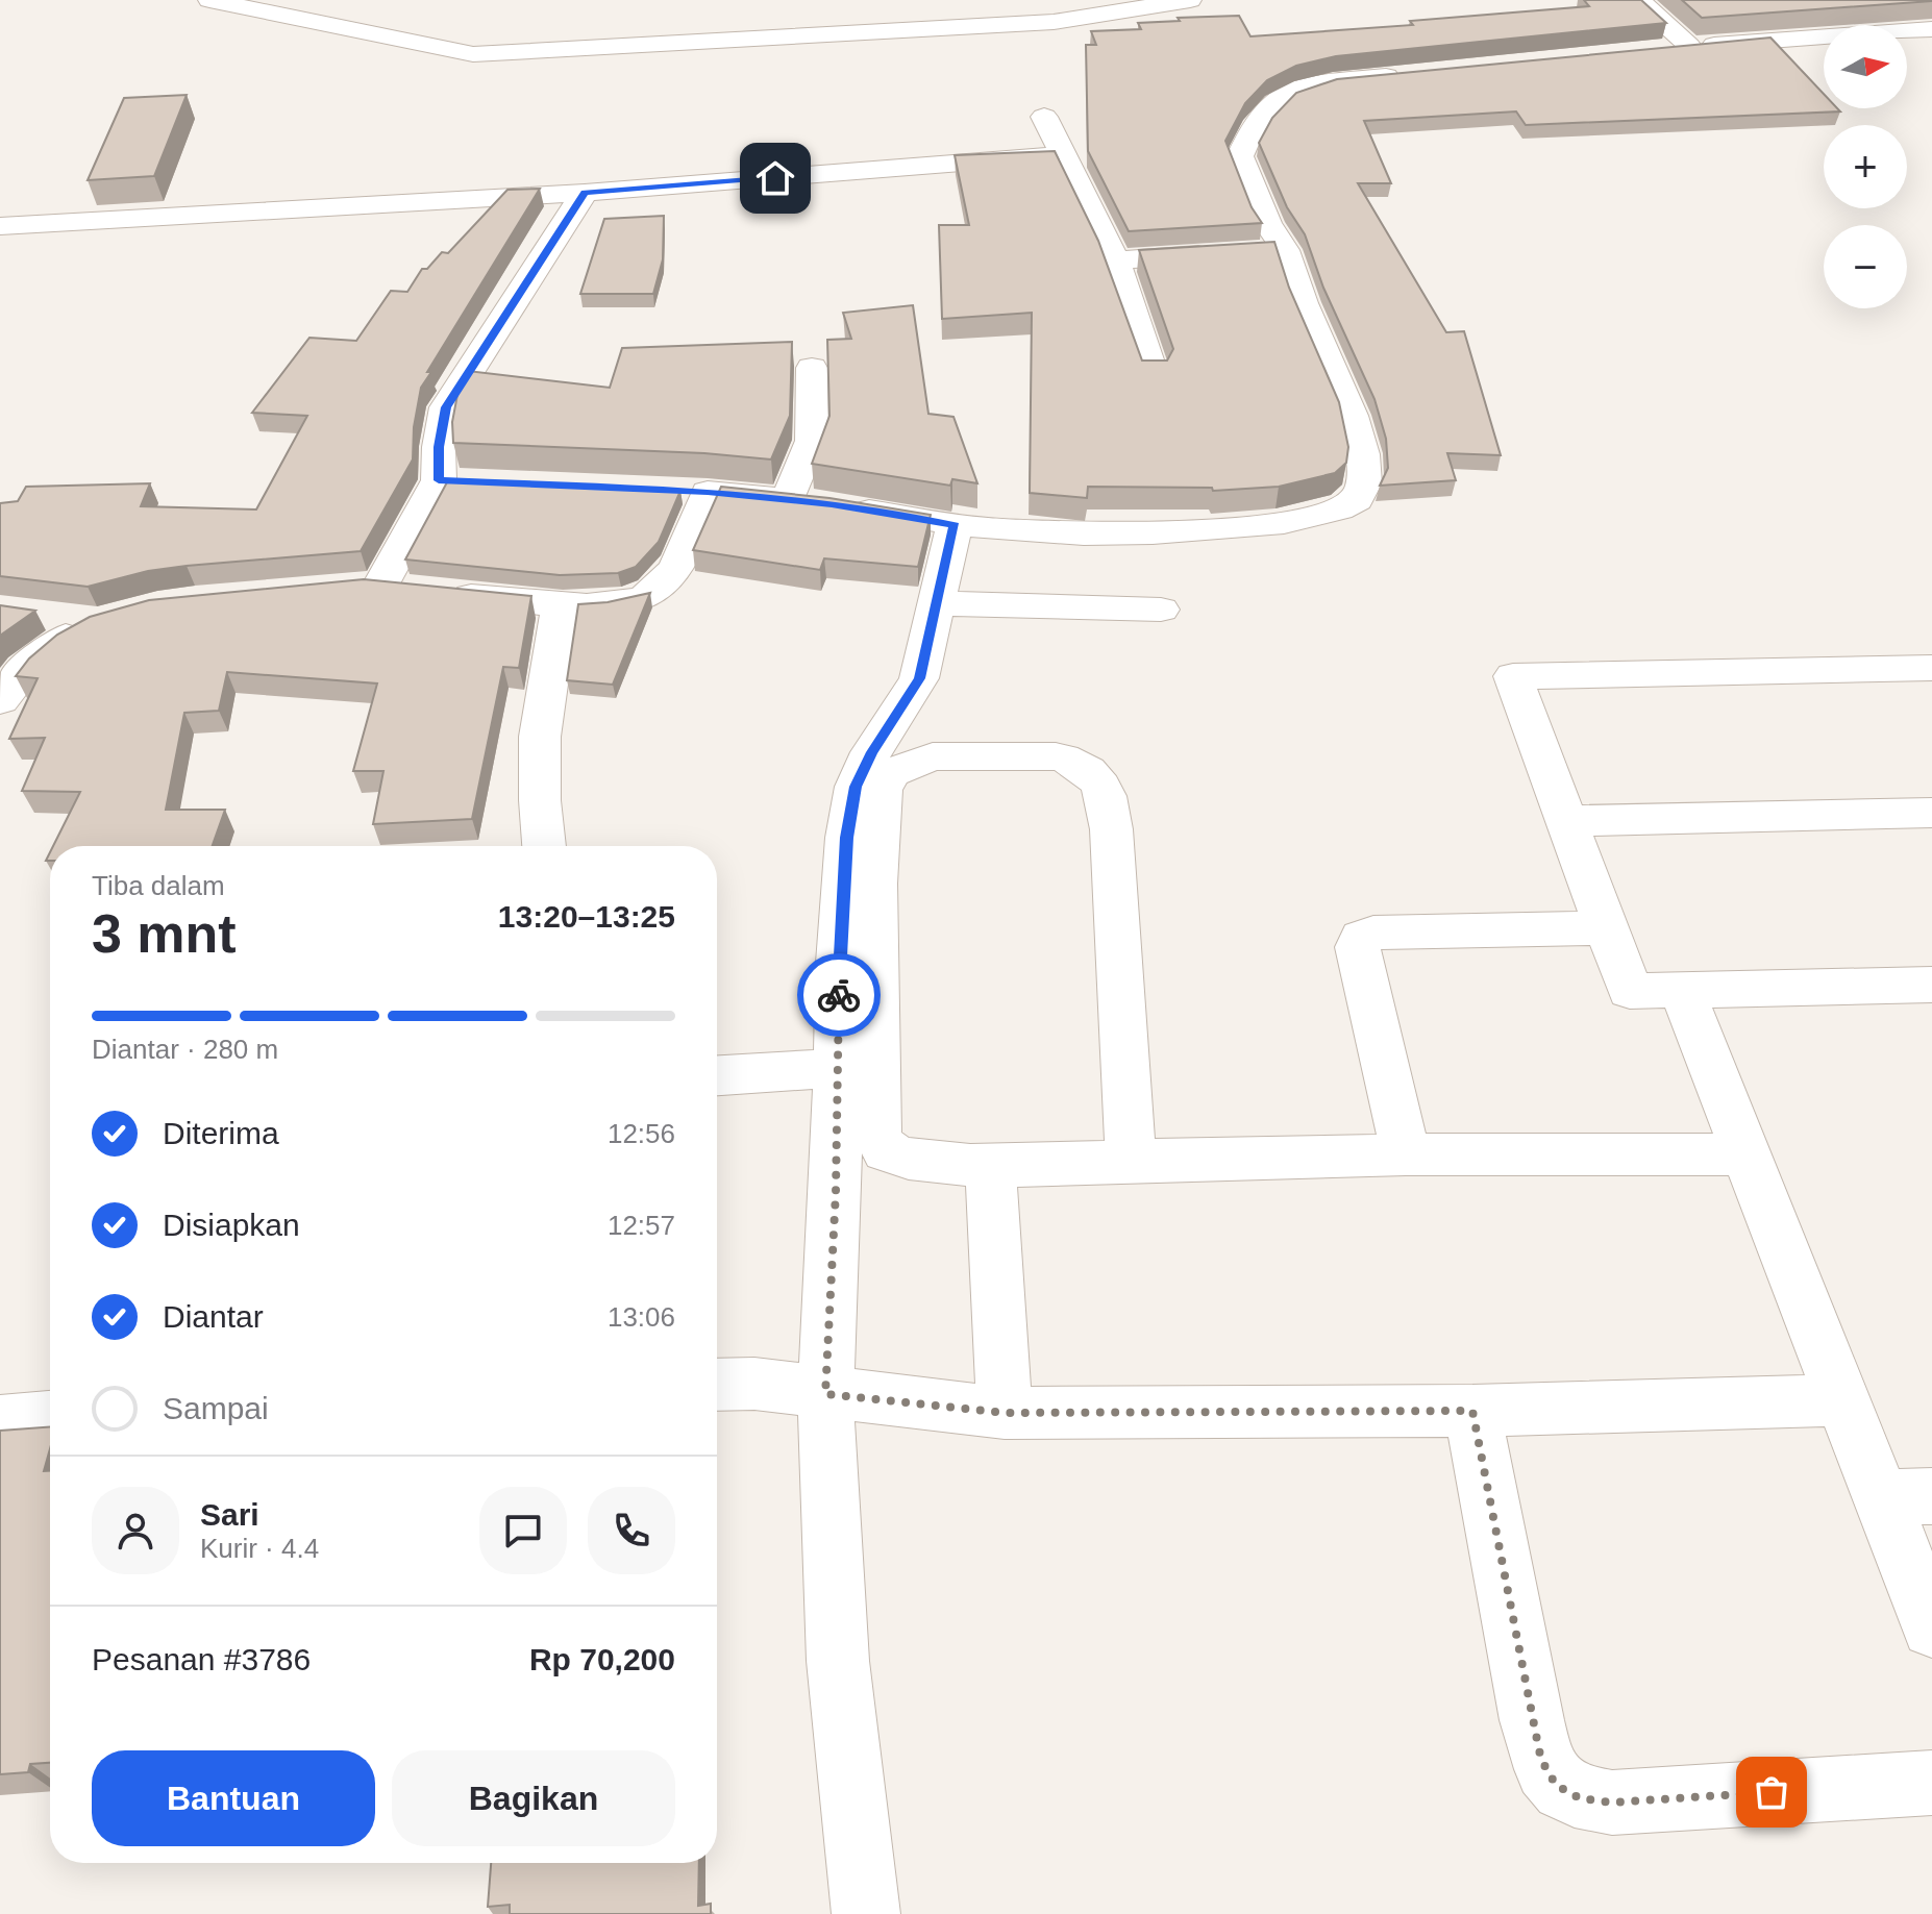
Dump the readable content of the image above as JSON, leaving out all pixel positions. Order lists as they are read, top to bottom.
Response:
{
  "north": "right",
  "page": {
    "map_buttons": ["+", "−"],
    "heading": ["3 mnt", "Tiba dalam", "13:20–13:25"],
    "panel": [
      "Sari",
      "Kurir · 4.4",
      "Pesanan #3786",
      "Rp 70,200"
    ],
    "bar": "Diantar · 280 m",
    "list": [
      ["Diterima", "12:56"],
      ["Disiapkan", "12:57"],
      ["Diantar", "13:06"],
      "Sampai"
    ],
    "buttons": ["Bantuan", "Bagikan"]
  }
}
